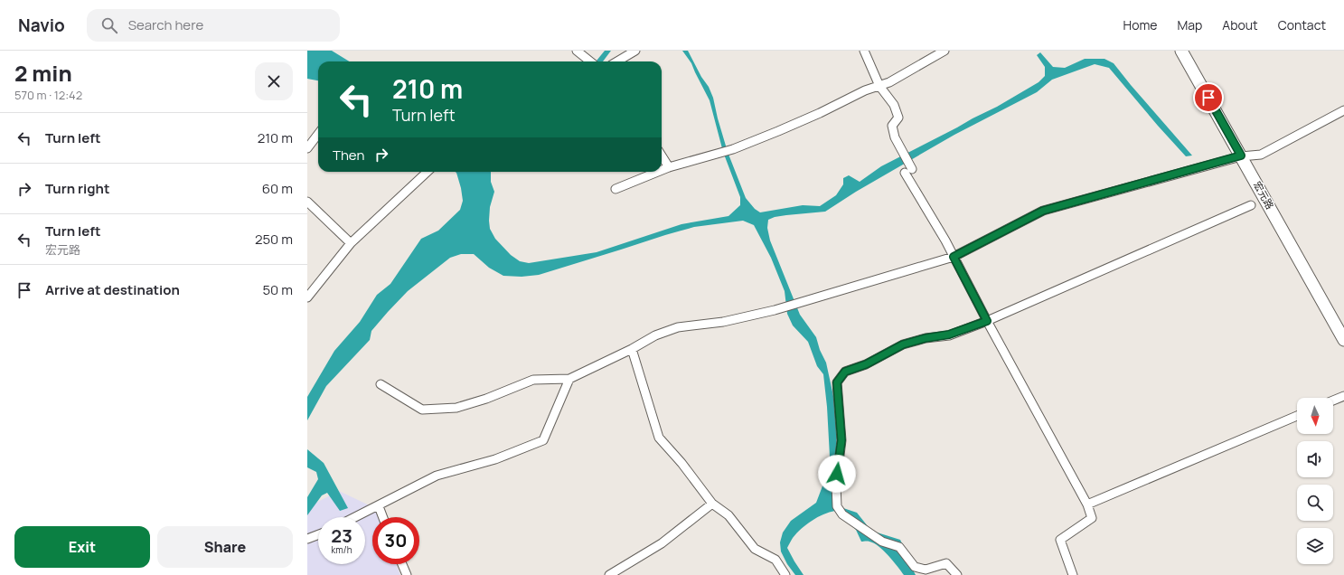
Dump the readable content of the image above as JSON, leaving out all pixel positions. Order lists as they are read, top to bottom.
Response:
{
  "streets": {
    "street": ["宏元路"]
  },
  "north": "bottom",
  "page": {
    "header": "Navio",
    "search": "Search here",
    "nav": [
      "Home",
      "Map",
      "About",
      "Contact"
    ],
    "heading": ["2 min", "570 m · 12:42"],
    "turn": ["210 m", "Turn left"],
    "list": [
      {
        "name": "Turn left",
        "value": "210 m"
      },
      {
        "name": "Turn right",
        "value": "60 m"
      },
      {
        "name": "Turn left",
        "note": "宏元路",
        "value": "250 m"
      },
      {
        "name": "Arrive at destination",
        "value": "50 m"
      }
    ],
    "then": "Then",
    "speed": "23 km/h",
    "limit": "30",
    "buttons": ["Exit", "Share"]
  }
}
